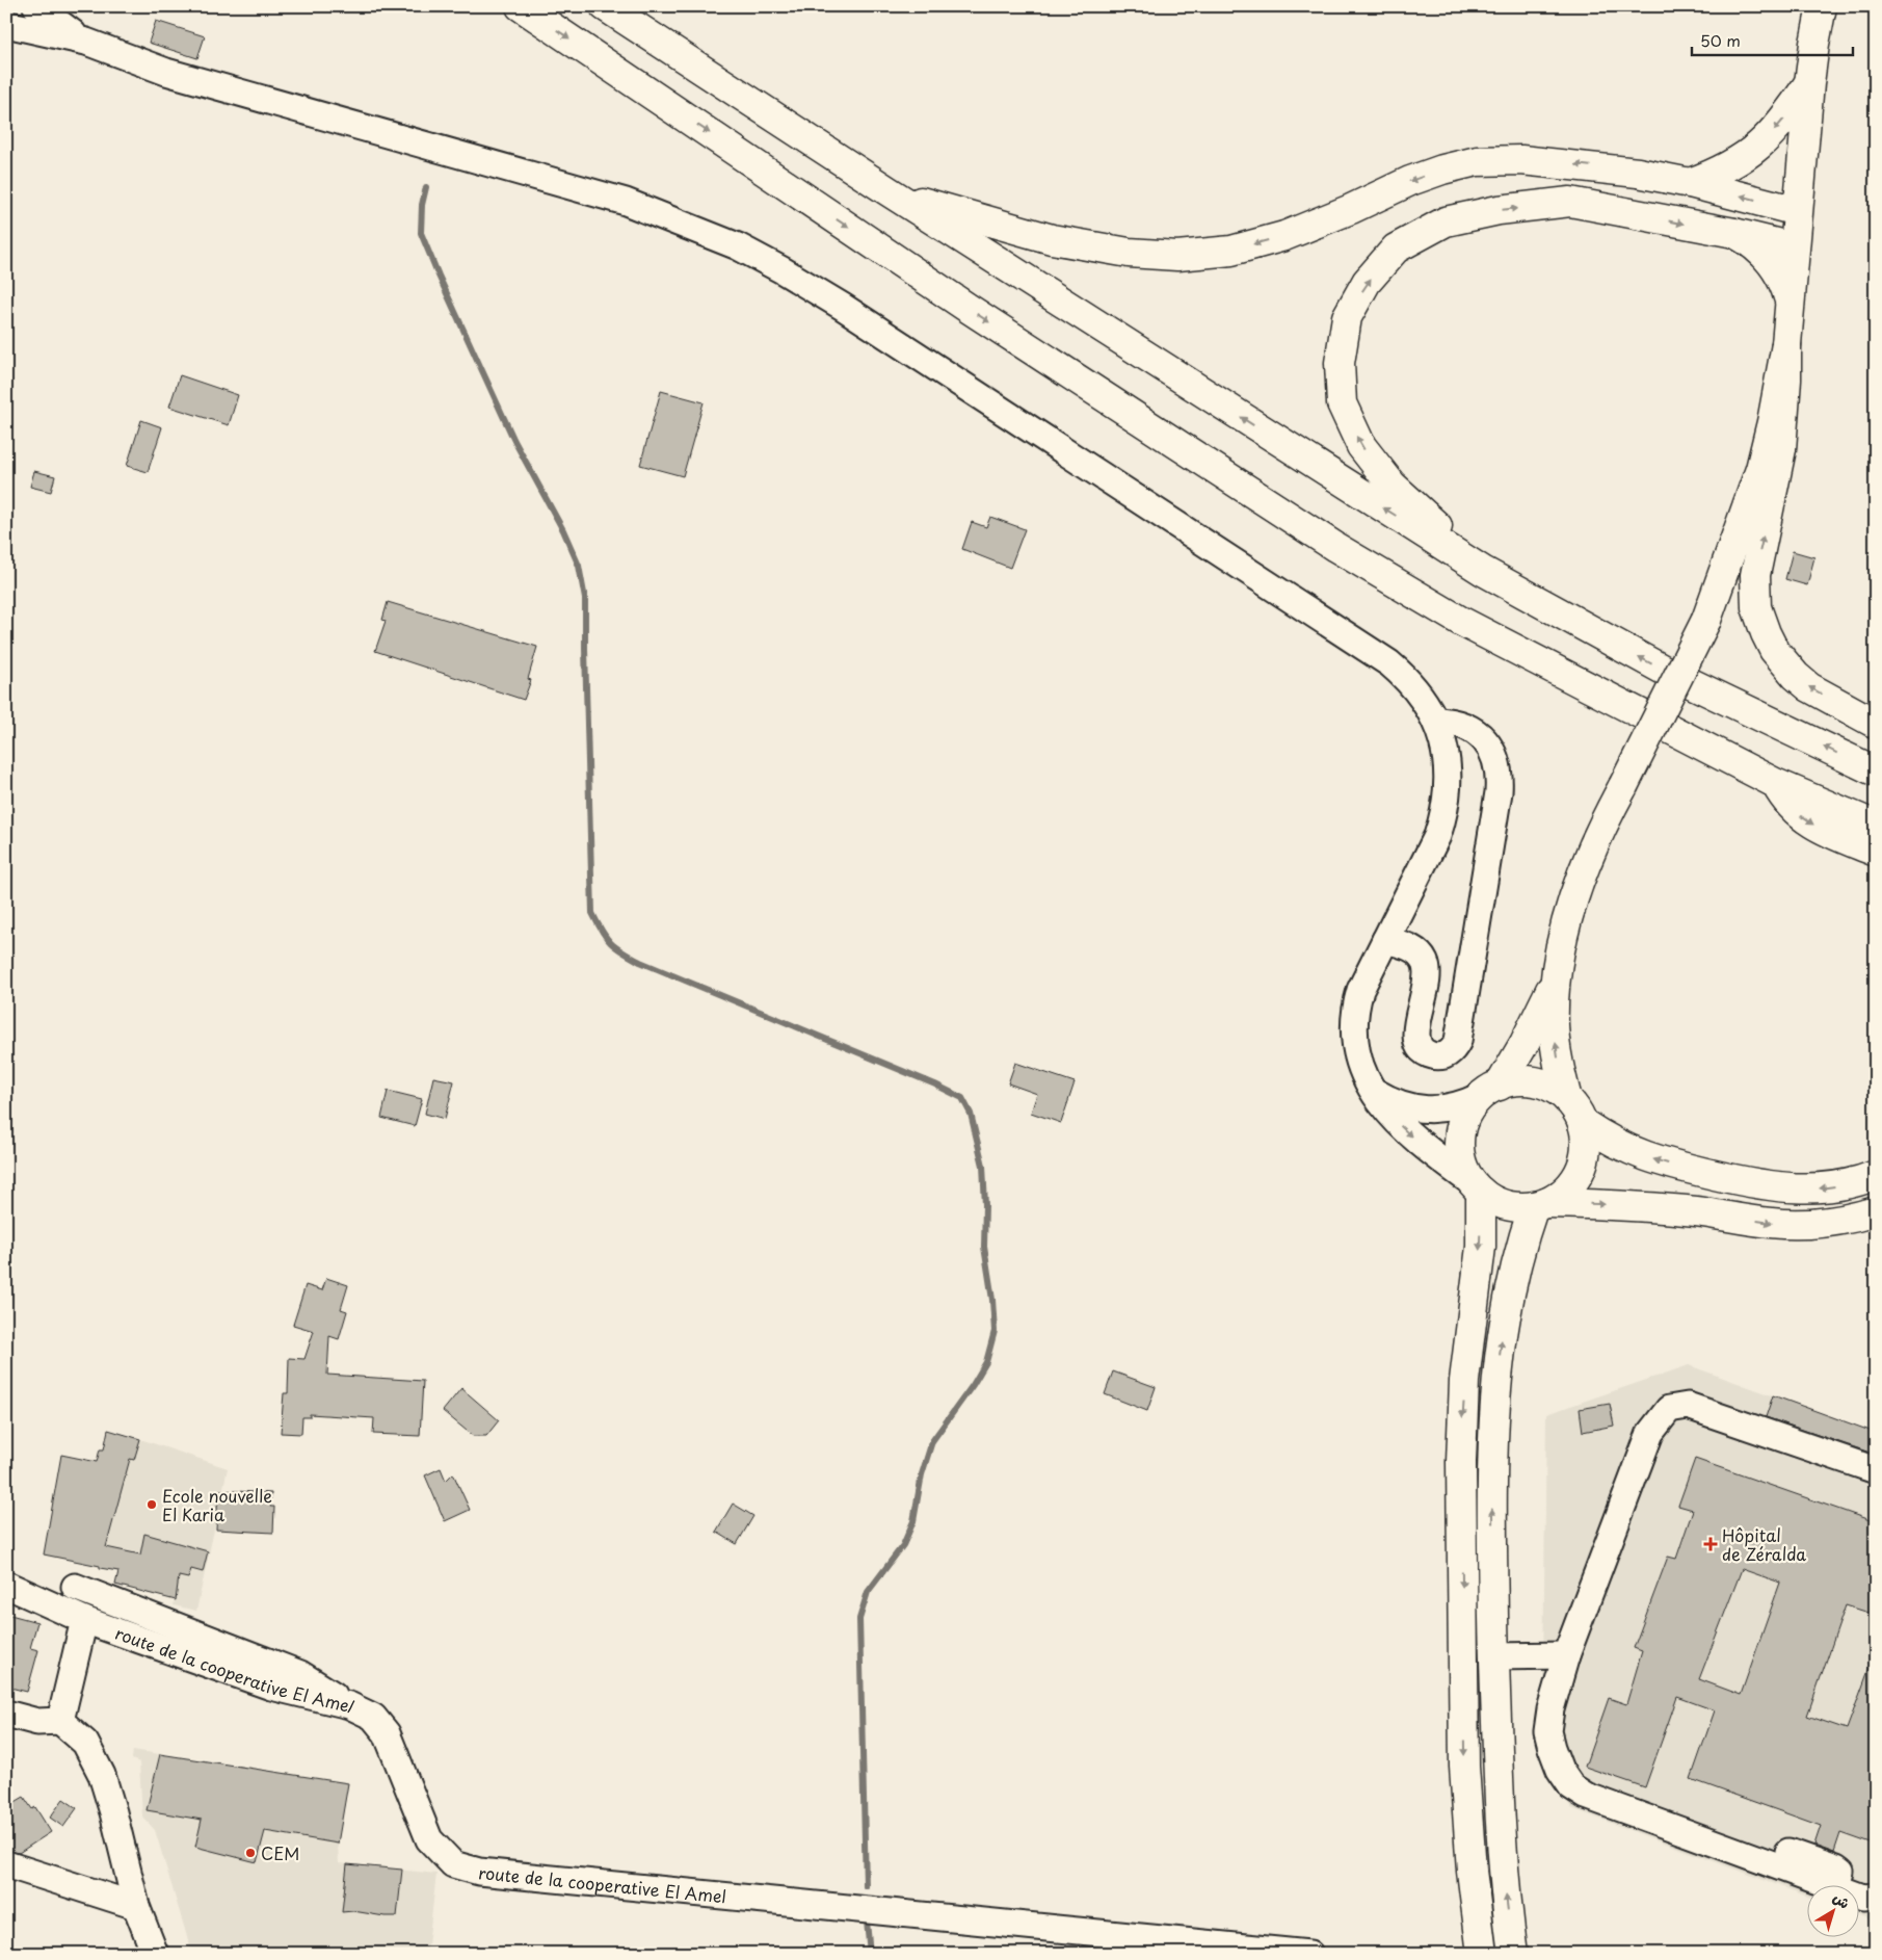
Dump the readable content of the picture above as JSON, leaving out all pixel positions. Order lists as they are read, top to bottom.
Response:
{
  "streets": {
    "street": ["route de la cooperative El Amel"]
  },
  "places": {
    "other": ["Ecole nouvelle El Karia", "CEM"],
    "health": ["Hôpital de Zéralda"]
  },
  "scale_bar": "50 m",
  "north": "top right"
}
